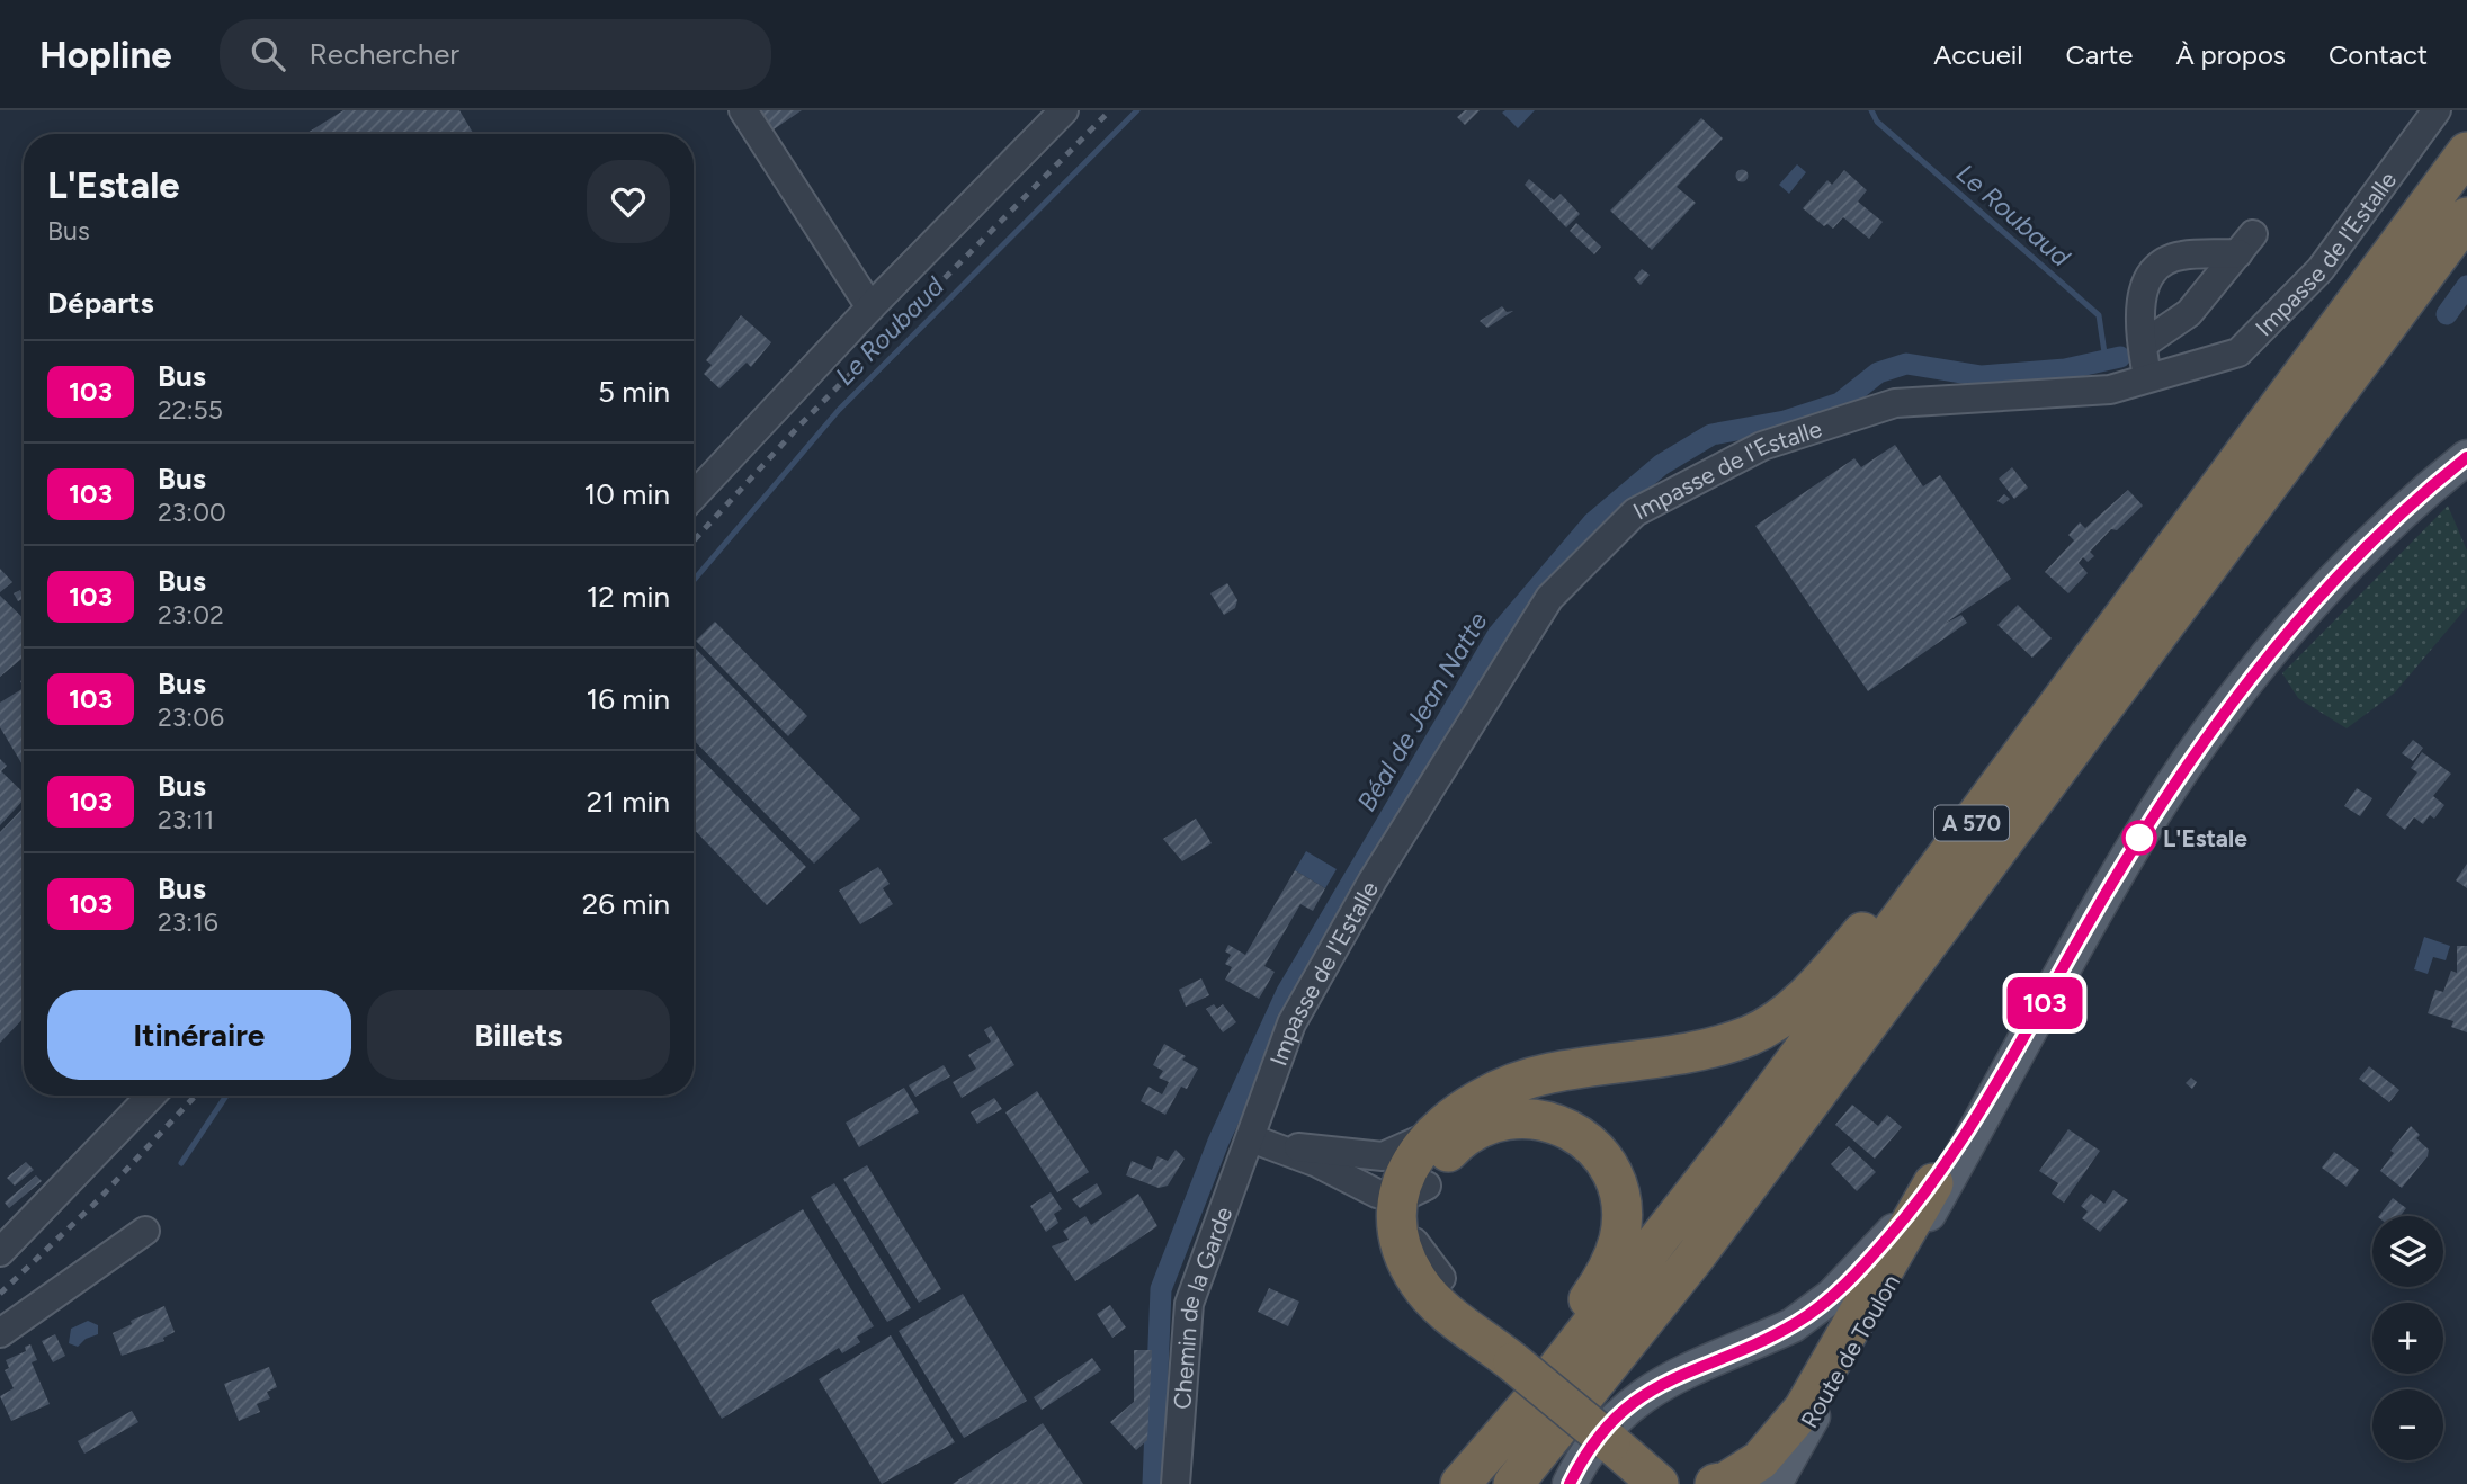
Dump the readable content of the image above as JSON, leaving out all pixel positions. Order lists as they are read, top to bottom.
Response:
{
  "streets": {
    "highway": ["A 570"],
    "main road": ["Route de Toulon"],
    "street": ["Impasse de l'Estalle", "Chemin de la Garde"]
  },
  "crossings": [
    ["Impasse de l'Estalle", "Chemin de la Garde"]
  ],
  "water": ["Le Roubaud", "Béal de Jean Natte"],
  "places": ["L'Estale"],
  "lines": ["bus line 103"],
  "page": {
    "header": "Hopline",
    "search": "Rechercher",
    "nav": [
      "Accueil",
      "Carte",
      "À propos",
      "Contact"
    ],
    "on_map": "103",
    "heading": [
      ["L'Estale", "Bus"],
      "Départs"
    ],
    "list": [
      {
        "mark": "103",
        "name": "Bus",
        "note": "22:55",
        "value": "5 min"
      },
      {
        "mark": "103",
        "name": "Bus",
        "note": "23:00",
        "value": "10 min"
      },
      {
        "mark": "103",
        "name": "Bus",
        "note": "23:02",
        "value": "12 min"
      },
      {
        "mark": "103",
        "name": "Bus",
        "note": "23:06",
        "value": "16 min"
      },
      {
        "mark": "103",
        "name": "Bus",
        "note": "23:11",
        "value": "21 min"
      },
      {
        "mark": "103",
        "name": "Bus",
        "note": "23:16",
        "value": "26 min"
      }
    ],
    "buttons": ["Itinéraire", "Billets"],
    "map_buttons": ["+", "−"]
  }
}
